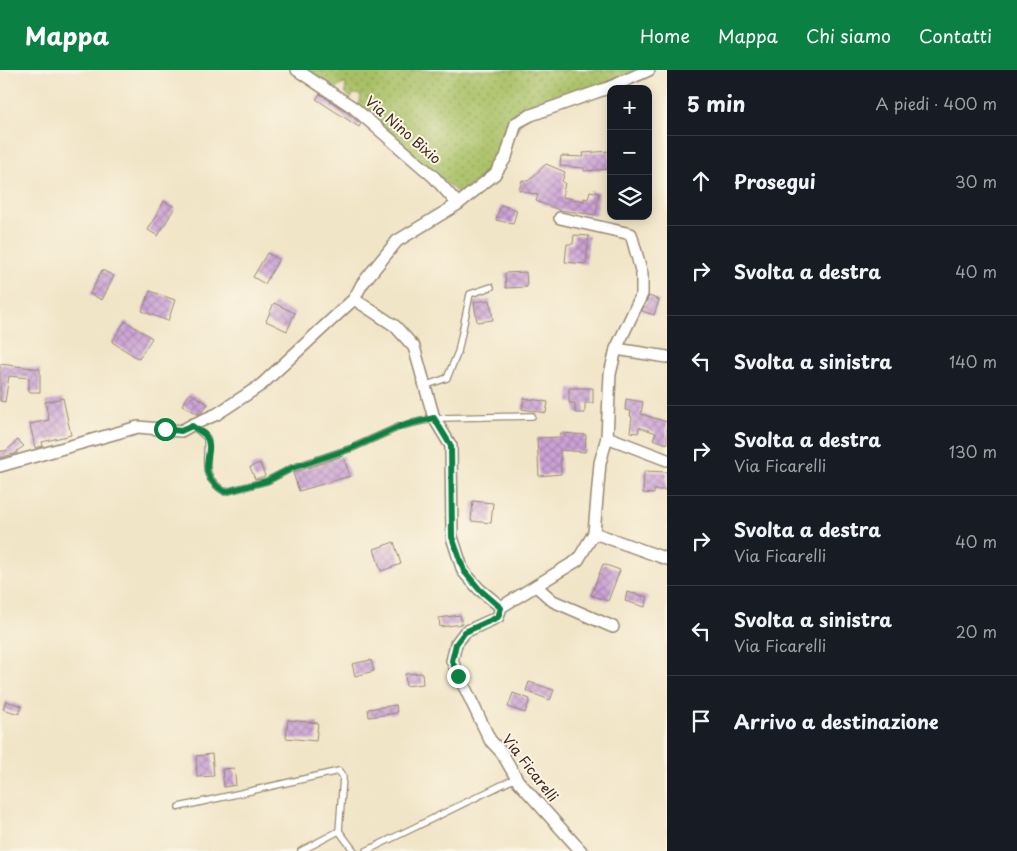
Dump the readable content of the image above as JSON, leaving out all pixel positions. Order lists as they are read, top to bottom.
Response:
{
  "streets": {
    "street": ["Via Nino Bixio", "Via Ficarelli"]
  },
  "page": {
    "header": "Mappa",
    "nav": [
      "Home",
      "Mappa",
      "Chi siamo",
      "Contatti"
    ],
    "heading": ["5 min", "A piedi · 400 m"],
    "map_buttons": ["+", "−"],
    "list": [
      ["Prosegui", "30 m"],
      ["Svolta a destra", "40 m"],
      ["Svolta a sinistra", "140 m"],
      ["Svolta a destra", "Via Ficarelli", "130 m"],
      ["Svolta a destra", "Via Ficarelli", "40 m"],
      ["Svolta a sinistra", "Via Ficarelli", "20 m"],
      "Arrivo a destinazione"
    ]
  }
}
